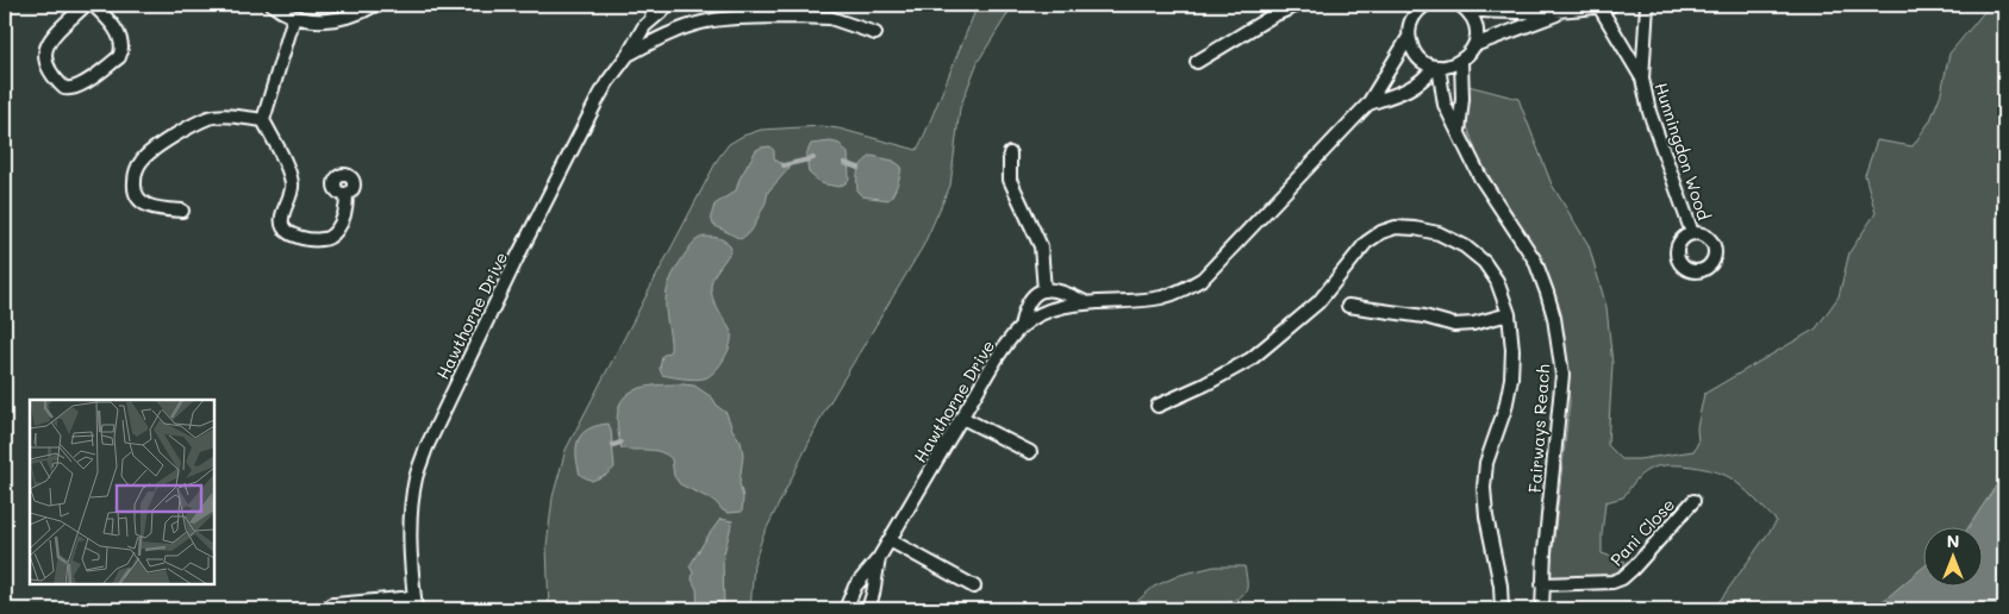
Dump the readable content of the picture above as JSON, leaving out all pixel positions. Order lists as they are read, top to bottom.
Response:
{
  "streets": {
    "street": [
      "Hunningdon Wood",
      "Hawthorne Drive",
      "Fairways Reach",
      "Pani Close"
    ]
  },
  "crossings": [
    ["Hawthorne Drive", "Fairways Reach"],
    ["Fairways Reach", "Pani Close"]
  ],
  "north": "top"
}
